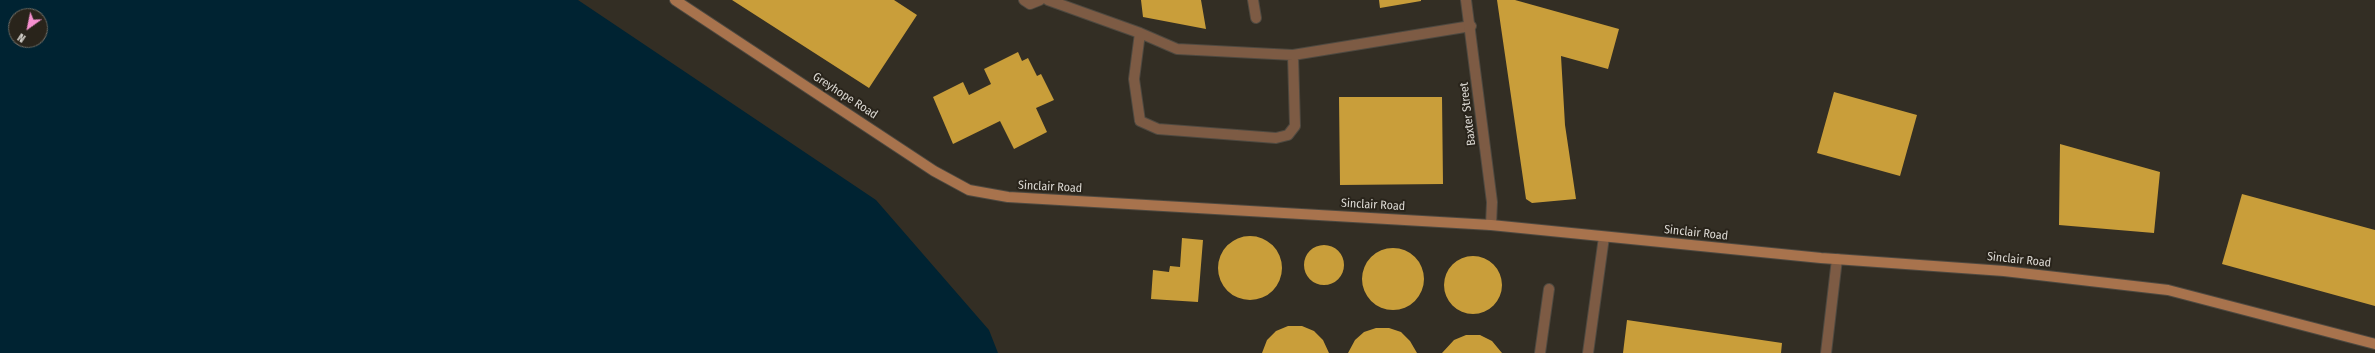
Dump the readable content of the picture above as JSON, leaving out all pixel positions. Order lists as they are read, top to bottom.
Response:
{
  "streets": {
    "street": ["Greyhope Road", "Baxter Street", "Sinclair Road"]
  },
  "crossings": [
    ["Greyhope Road", "Sinclair Road"],
    ["Baxter Street", "Sinclair Road"]
  ],
  "north": "bottom left"
}
